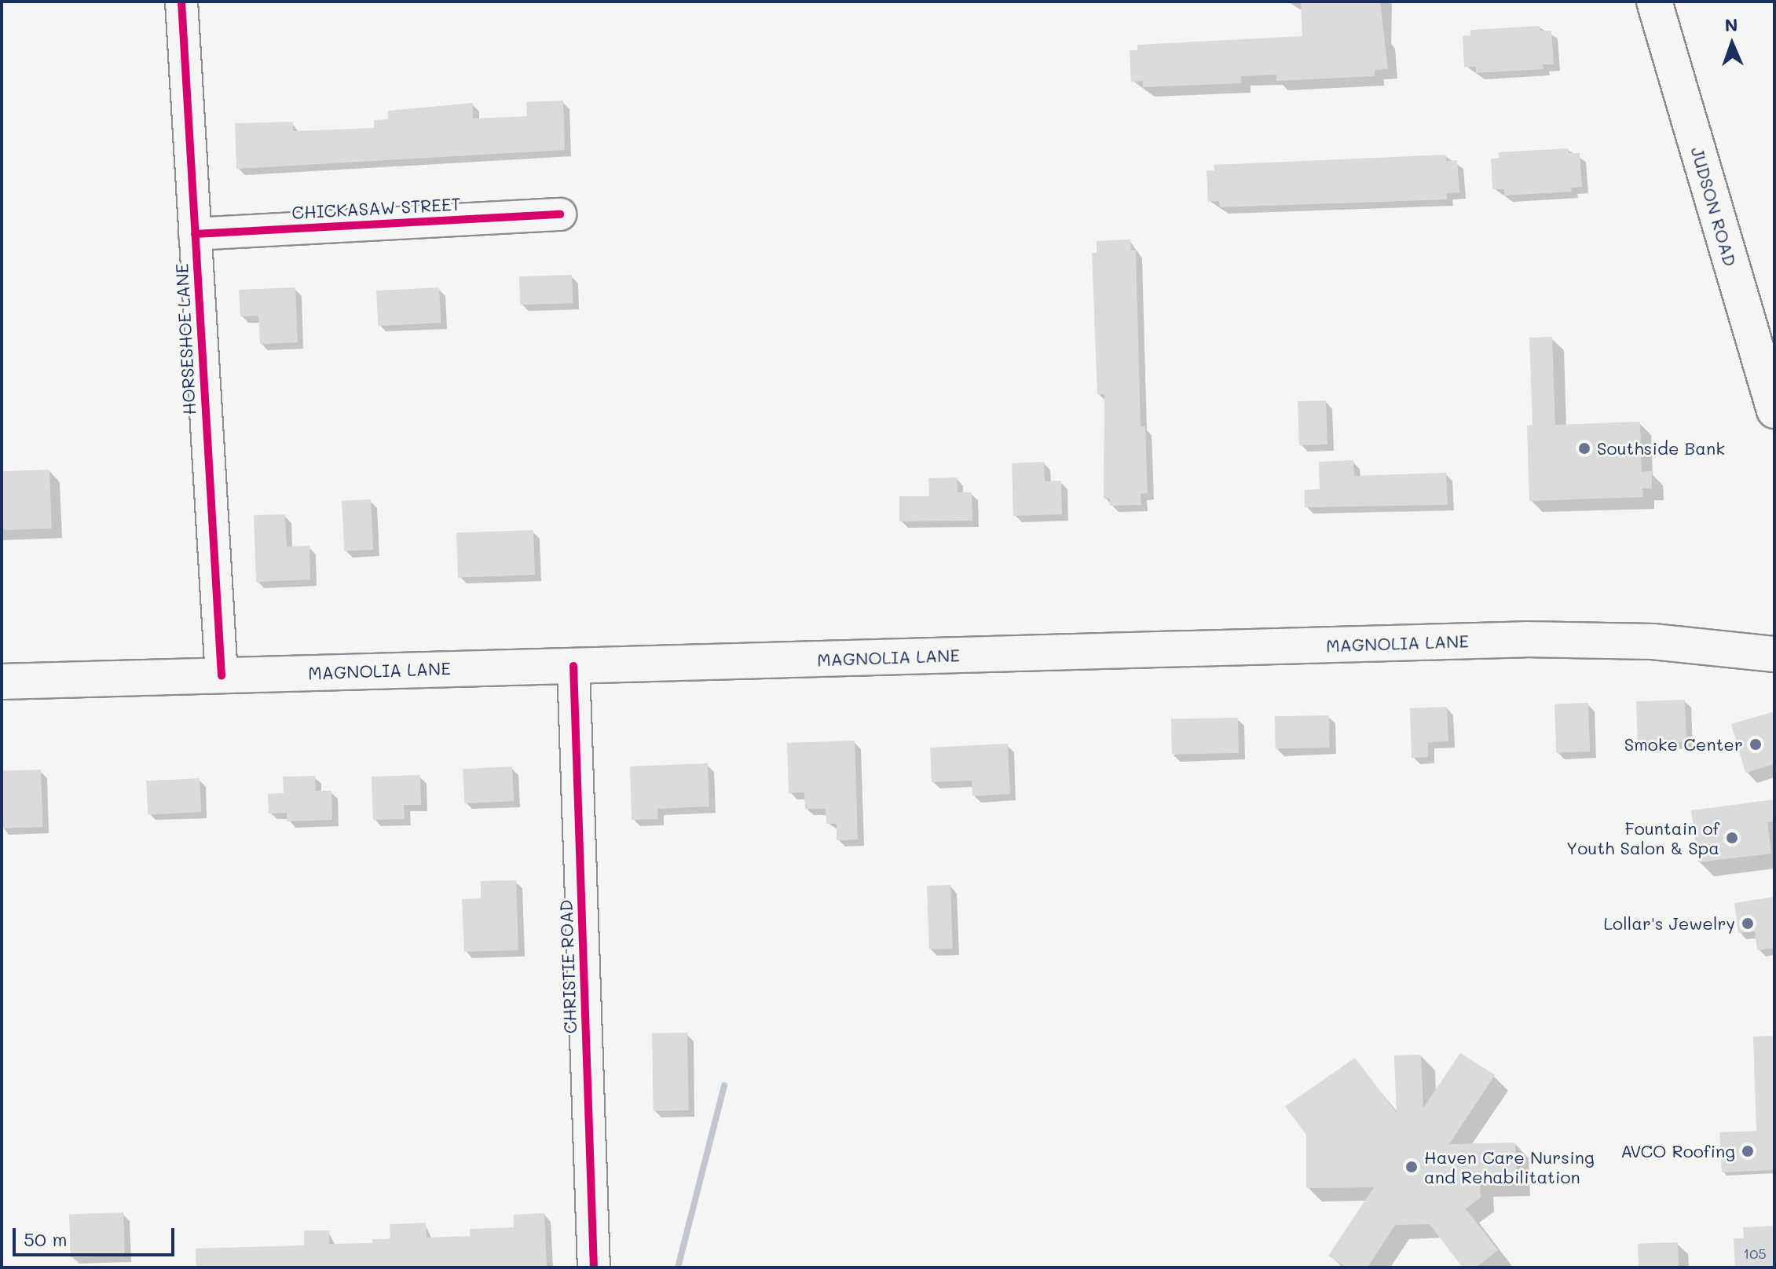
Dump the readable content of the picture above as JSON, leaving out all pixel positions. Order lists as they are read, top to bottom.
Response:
{
  "streets": {
    "main road": ["JUDSON ROAD", "MAGNOLIA LANE"],
    "street": ["CHICKASAW STREET", "HORSESHOE LANE", "CHRISTIE ROAD"]
  },
  "crossings": [
    ["CHICKASAW STREET", "HORSESHOE LANE"],
    ["HORSESHOE LANE", "MAGNOLIA LANE"],
    ["MAGNOLIA LANE", "CHRISTIE ROAD"]
  ],
  "places": [
    "Southside Bank",
    "Smoke Center",
    "Fountain of Youth Salon & Spa",
    "Lollar's Jewelry",
    "AVCO Roofing",
    "Haven Care Nursing and Rehabilitation"
  ],
  "house_numbers": ["105"],
  "scale_bar": "50 m",
  "north": "top"
}
